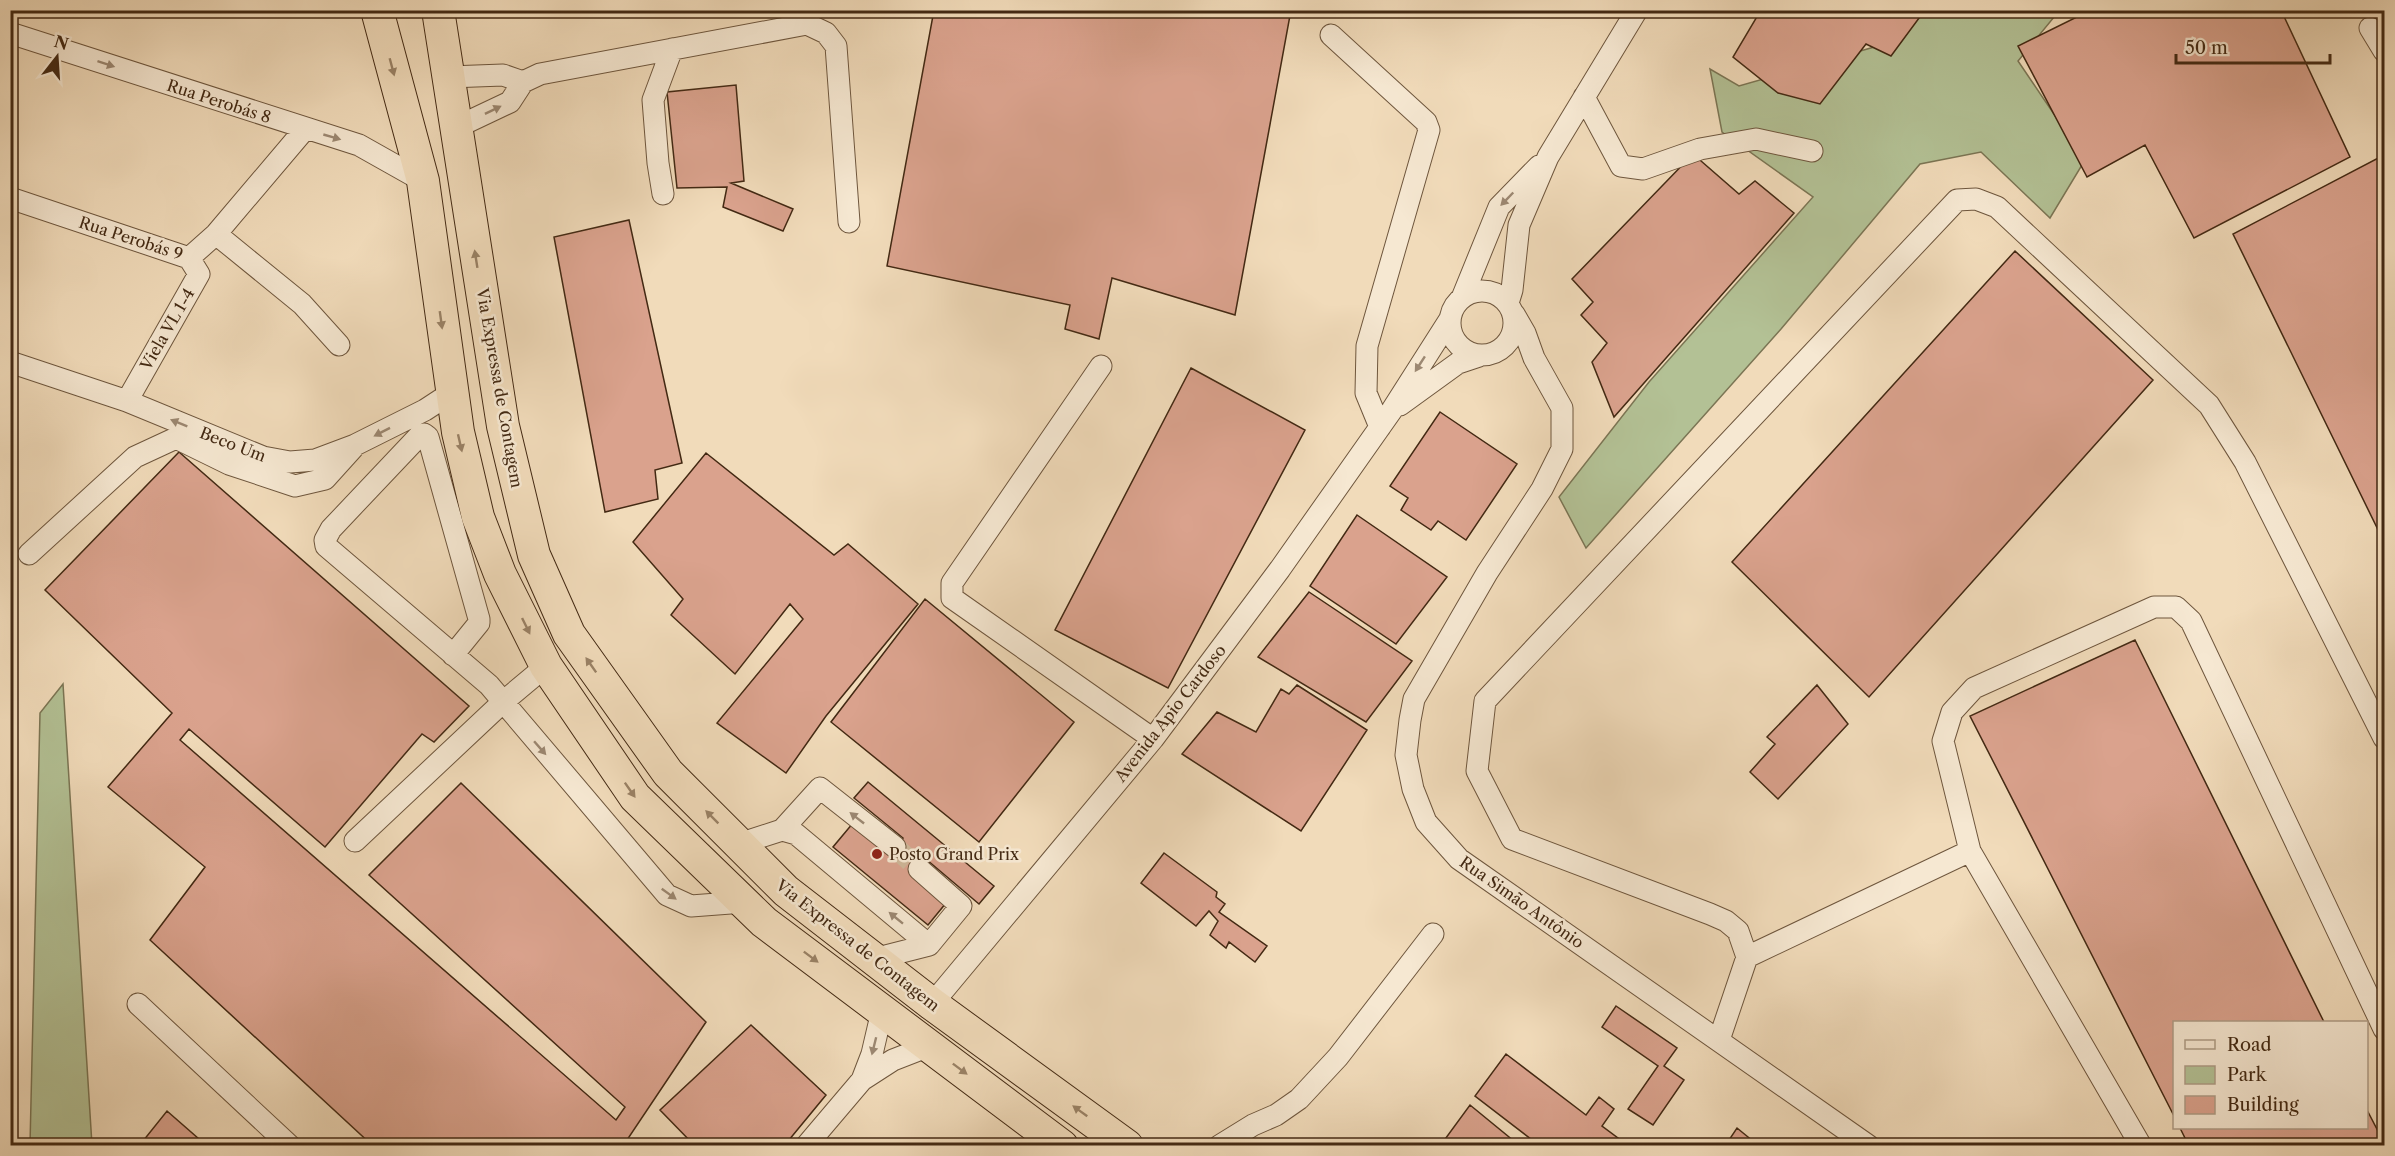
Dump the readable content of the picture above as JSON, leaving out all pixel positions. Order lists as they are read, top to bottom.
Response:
{
  "streets": {
    "highway": ["Via Expressa de Contagem"],
    "street": [
      "Rua Perobás 8",
      "Rua Perobás 9",
      "Viela VL 1-4",
      "Beco Um",
      "Avenida Apio Cardoso",
      "Rua Simão Antônio"
    ]
  },
  "crossings": [
    ["Rua Perobás 8", "Rua Perobás 9"],
    ["Rua Perobás 9", "Viela VL 1-4"],
    ["Viela VL 1-4", "Beco Um"],
    ["Via Expressa de Contagem", "Avenida Apio Cardoso"],
    ["Avenida Apio Cardoso", "Rua Simão Antônio"]
  ],
  "one_way": ["Beco Um"],
  "places": ["Posto Grand Prix"],
  "legend": ["Road", "Park", "Building"],
  "scale_bar": "50 m",
  "north": "top"
}
